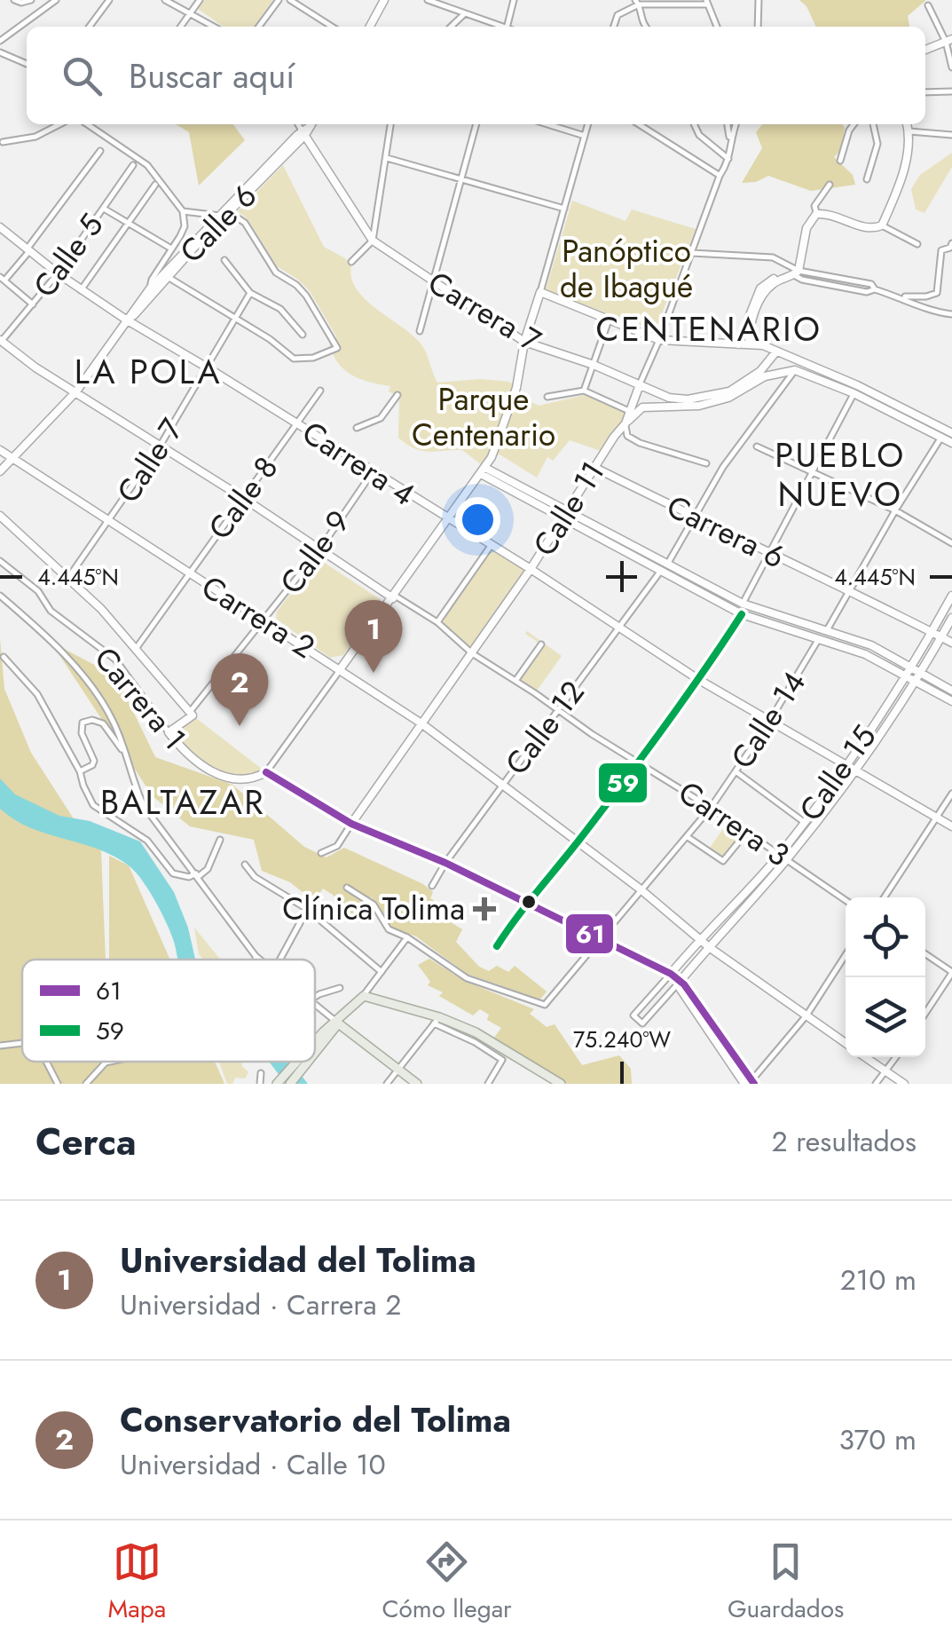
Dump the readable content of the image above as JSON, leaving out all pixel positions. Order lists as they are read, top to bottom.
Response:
{
  "streets": {
    "main road": [
      "Calle 6",
      "Carrera 7",
      "Carrera 4",
      "Calle 11",
      "Carrera 6",
      "Calle 9",
      "Carrera 2",
      "Carrera 1",
      "Calle 15",
      "Carrera 3"
    ],
    "street": [
      "Calle 5",
      "Calle 7",
      "Calle 8",
      "Calle 14",
      "Calle 12"
    ]
  },
  "crossings": [
    ["Calle 6", "Carrera 7"],
    ["Calle 6", "Carrera 4"],
    ["Calle 6", "Carrera 2"],
    ["Calle 6", "Carrera 3"],
    ["Calle 5", "Carrera 4"],
    ["Calle 5", "Carrera 3"],
    ["Calle 7", "Carrera 4"],
    ["Calle 7", "Carrera 2"],
    ["Calle 7", "Carrera 3"],
    ["Carrera 4", "Calle 8"],
    ["Carrera 4", "Calle 11"],
    ["Carrera 4", "Calle 9"],
    ["Carrera 4", "Calle 14"],
    ["Carrera 4", "Calle 12"],
    ["Carrera 4", "Calle 15"],
    ["Calle 8", "Carrera 2"],
    ["Calle 8", "Carrera 3"],
    ["Calle 11", "Carrera 6"],
    ["Calle 11", "Carrera 2"],
    ["Calle 11", "Carrera 3"],
    ["Carrera 6", "Calle 15"],
    ["Calle 9", "Carrera 2"],
    ["Calle 9", "Carrera 1"],
    ["Calle 9", "Carrera 3"],
    ["Carrera 2", "Calle 14"],
    ["Carrera 2", "Calle 12"],
    ["Carrera 2", "Calle 15"],
    ["Calle 14", "Carrera 3"],
    ["Calle 12", "Carrera 3"],
    ["Calle 15", "Carrera 3"]
  ],
  "districts": [
    "CENTENARIO",
    "LA POLA",
    "PUEBLO NUEVO",
    "BALTAZAR"
  ],
  "parks": ["Panóptico de Ibagué", "Parque Centenario"],
  "places": {
    "health": ["Clínica Tolima"]
  },
  "lines": ["transit line 59", "transit line 61"],
  "legend": ["61", "59"],
  "page": {
    "search": "Buscar aquí",
    "pins": ["1", "2"],
    "heading": ["Cerca", "2 resultados"],
    "list": [
      {
        "mark": "1",
        "name": "Universidad del Tolima",
        "note": "Universidad · Carrera 2",
        "value": "210 m"
      },
      {
        "mark": "2",
        "name": "Conservatorio del Tolima",
        "note": "Universidad · Calle 10",
        "value": "370 m"
      }
    ],
    "nav": ["Mapa", "Cómo llegar", "Guardados"]
  },
  "coordinates": ["4.445°N", "75.240°W"]
}
